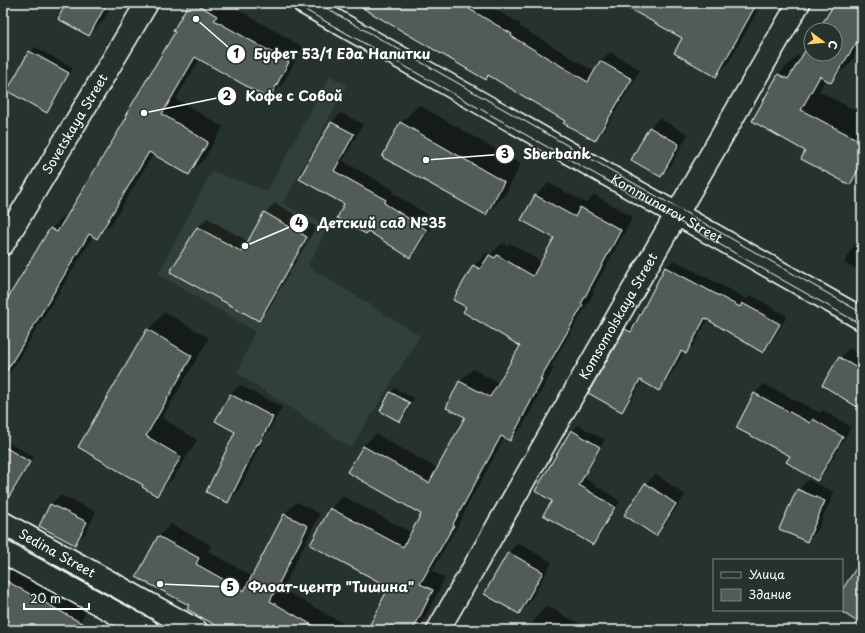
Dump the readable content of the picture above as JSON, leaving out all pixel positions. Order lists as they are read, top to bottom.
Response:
{
  "streets": {
    "street": [
      "Sovetskaya Street",
      "Kommunarov Street",
      "Komsomolskaya Street",
      "Sedina Street"
    ]
  },
  "crossings": [
    ["Kommunarov Street", "Komsomolskaya Street"]
  ],
  "places": [
    "Буфет 53/1 Еда Напитки",
    "Кофе с Совой",
    "Sberbank",
    "Детский сад №35",
    "Флоат-центр \"Тишина\""
  ],
  "legend": ["Улица", "Здание"],
  "scale_bar": "20 m",
  "north": "right"
}
